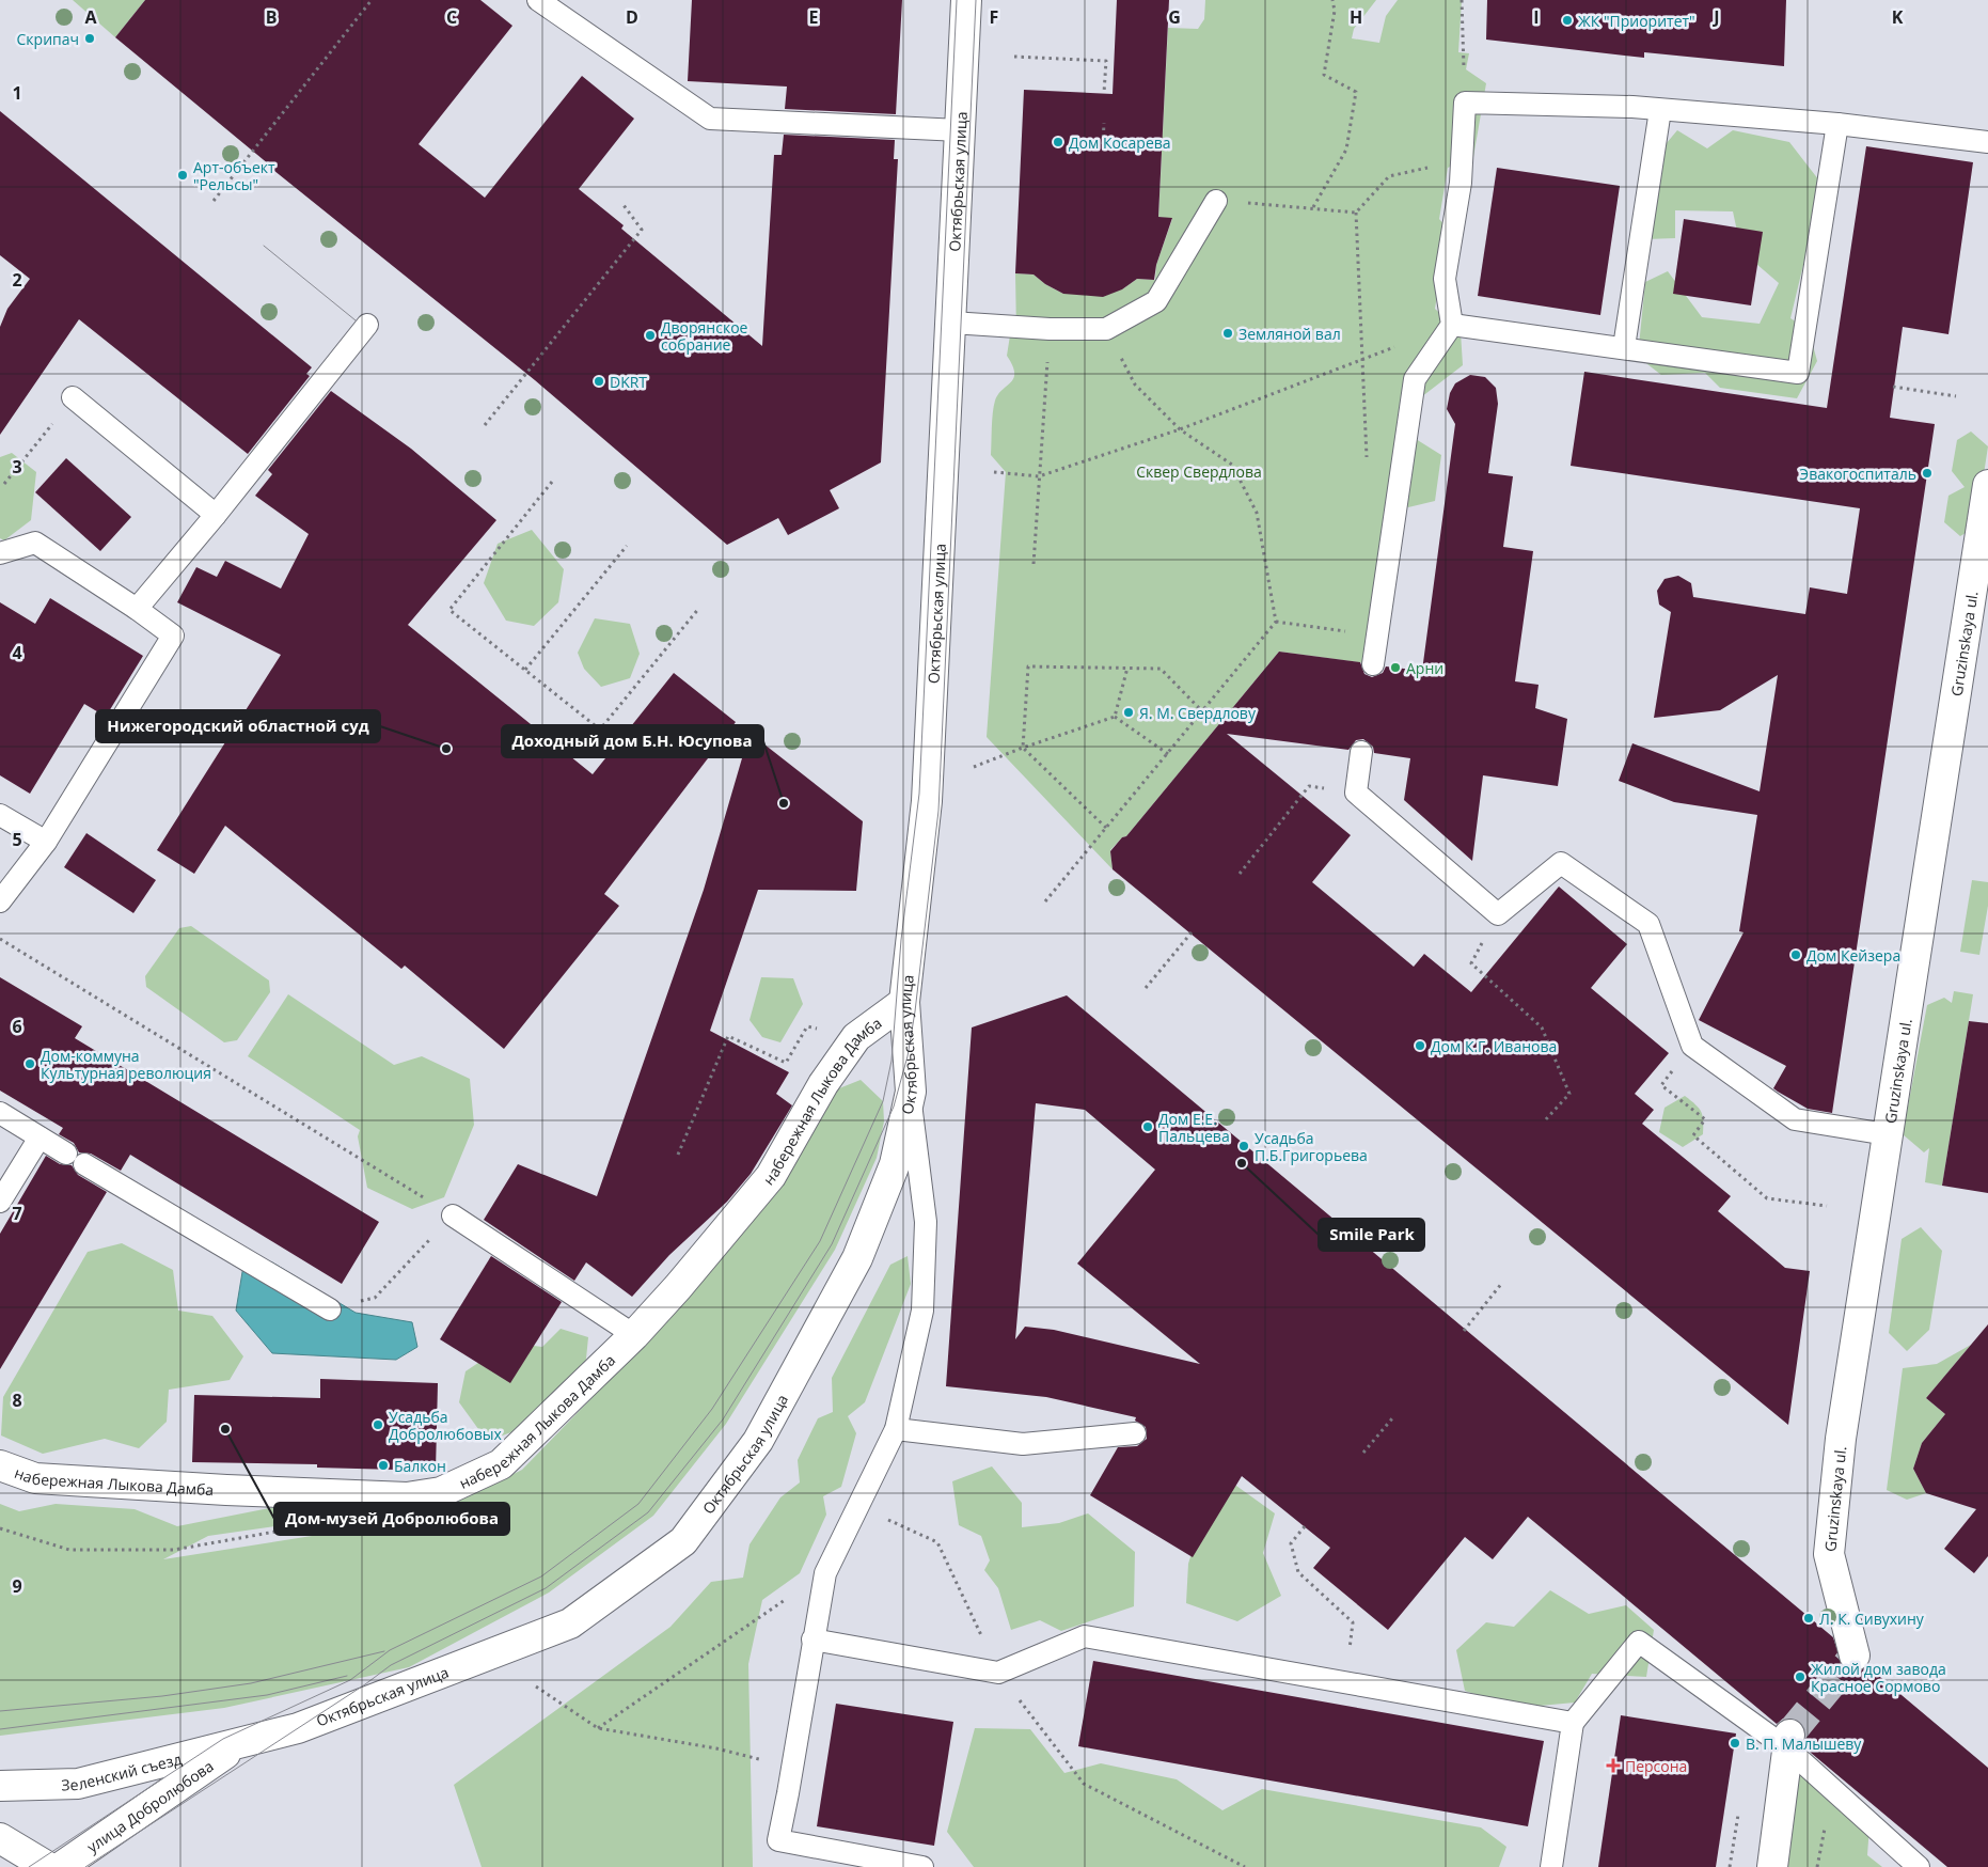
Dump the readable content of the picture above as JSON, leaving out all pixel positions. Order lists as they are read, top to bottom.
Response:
{
  "streets": {
    "street": [
      "Октябрьская улица",
      "Gruzinskaya ul.",
      "набережная Лыкова Дамба",
      "Зеленский съезд",
      "улица Добролюбова"
    ]
  },
  "crossings": [
    ["Октябрьская улица", "набережная Лыкова Дамба"],
    ["Октябрьская улица", "Зеленский съезд"],
    ["Октябрьская улица", "улица Добролюбова"],
    ["Зеленский съезд", "улица Добролюбова"]
  ],
  "parks": ["Сквер Свердлова"],
  "places": {
    "other": [
      "ЖК \"Приоритет\"",
      "Скрипач",
      "Дом Косарева",
      "Арт-объект \"Рельсы\"",
      "Земляной вал",
      "Дворянское собрание",
      "DKRT",
      "Эвакогоспиталь",
      "Арни",
      "Я. М. Свердлову",
      "Нижегородский областной суд",
      "Доходный дом Б.Н. Юсупова",
      "Дом Кейзера",
      "Дом К.Г. Иванова",
      "Дом-коммуна Культурная революция",
      "Дом Е.Е. Пальцева",
      "Усадьба П.Б.Григорьева",
      "Smile Park",
      "Усадьба Добролюбовых",
      "Дом-музей Добролюбова",
      "Балкон",
      "Л. К. Сивухину",
      "Жилой дом завода Красное Сормово",
      "В. П. Малышеву"
    ],
    "health": ["Персона"]
  },
  "grid": {
    "columns": [
      "A",
      "B",
      "C",
      "D",
      "E",
      "F",
      "G",
      "H",
      "I",
      "J",
      "K"
    ],
    "rows": [
      "1",
      "2",
      "3",
      "4",
      "5",
      "6",
      "7",
      "8",
      "9"
    ]
  }
}
